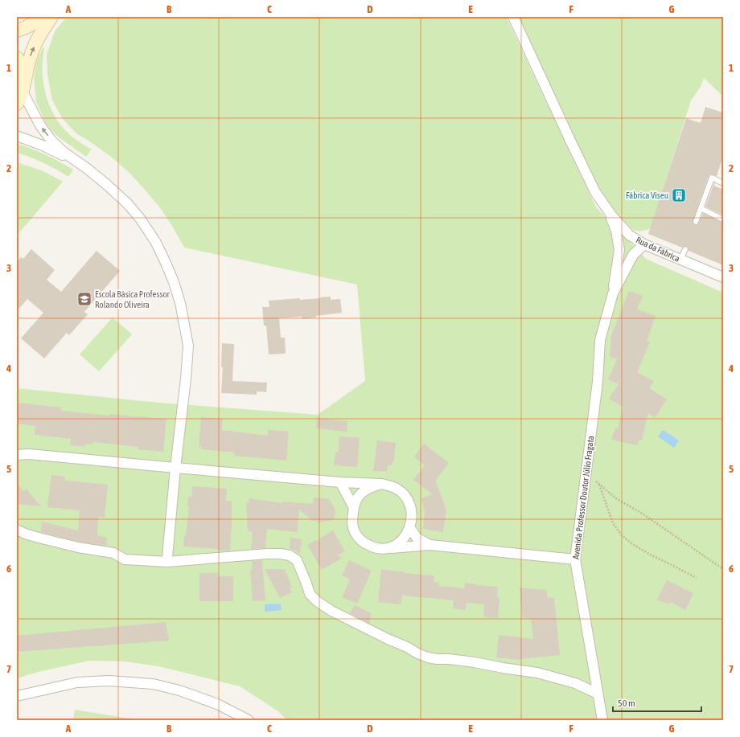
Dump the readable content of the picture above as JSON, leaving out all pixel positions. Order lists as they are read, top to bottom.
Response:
{
  "streets": {
    "street": ["Rua da Fábrica", "Avenida Professor Doutor Júlio Fragata"]
  },
  "crossings": [
    ["Rua da Fábrica", "Avenida Professor Doutor Júlio Fragata"]
  ],
  "places": {
    "building": ["Fábrica Viseu"],
    "school or university": ["Escola Básica Professor Rolando Oliveira"]
  },
  "scale_bar": "50 m",
  "grid": {
    "columns": [
      "A",
      "B",
      "C",
      "D",
      "E",
      "F",
      "G"
    ],
    "rows": [
      "1",
      "2",
      "3",
      "4",
      "5",
      "6",
      "7"
    ]
  }
}
